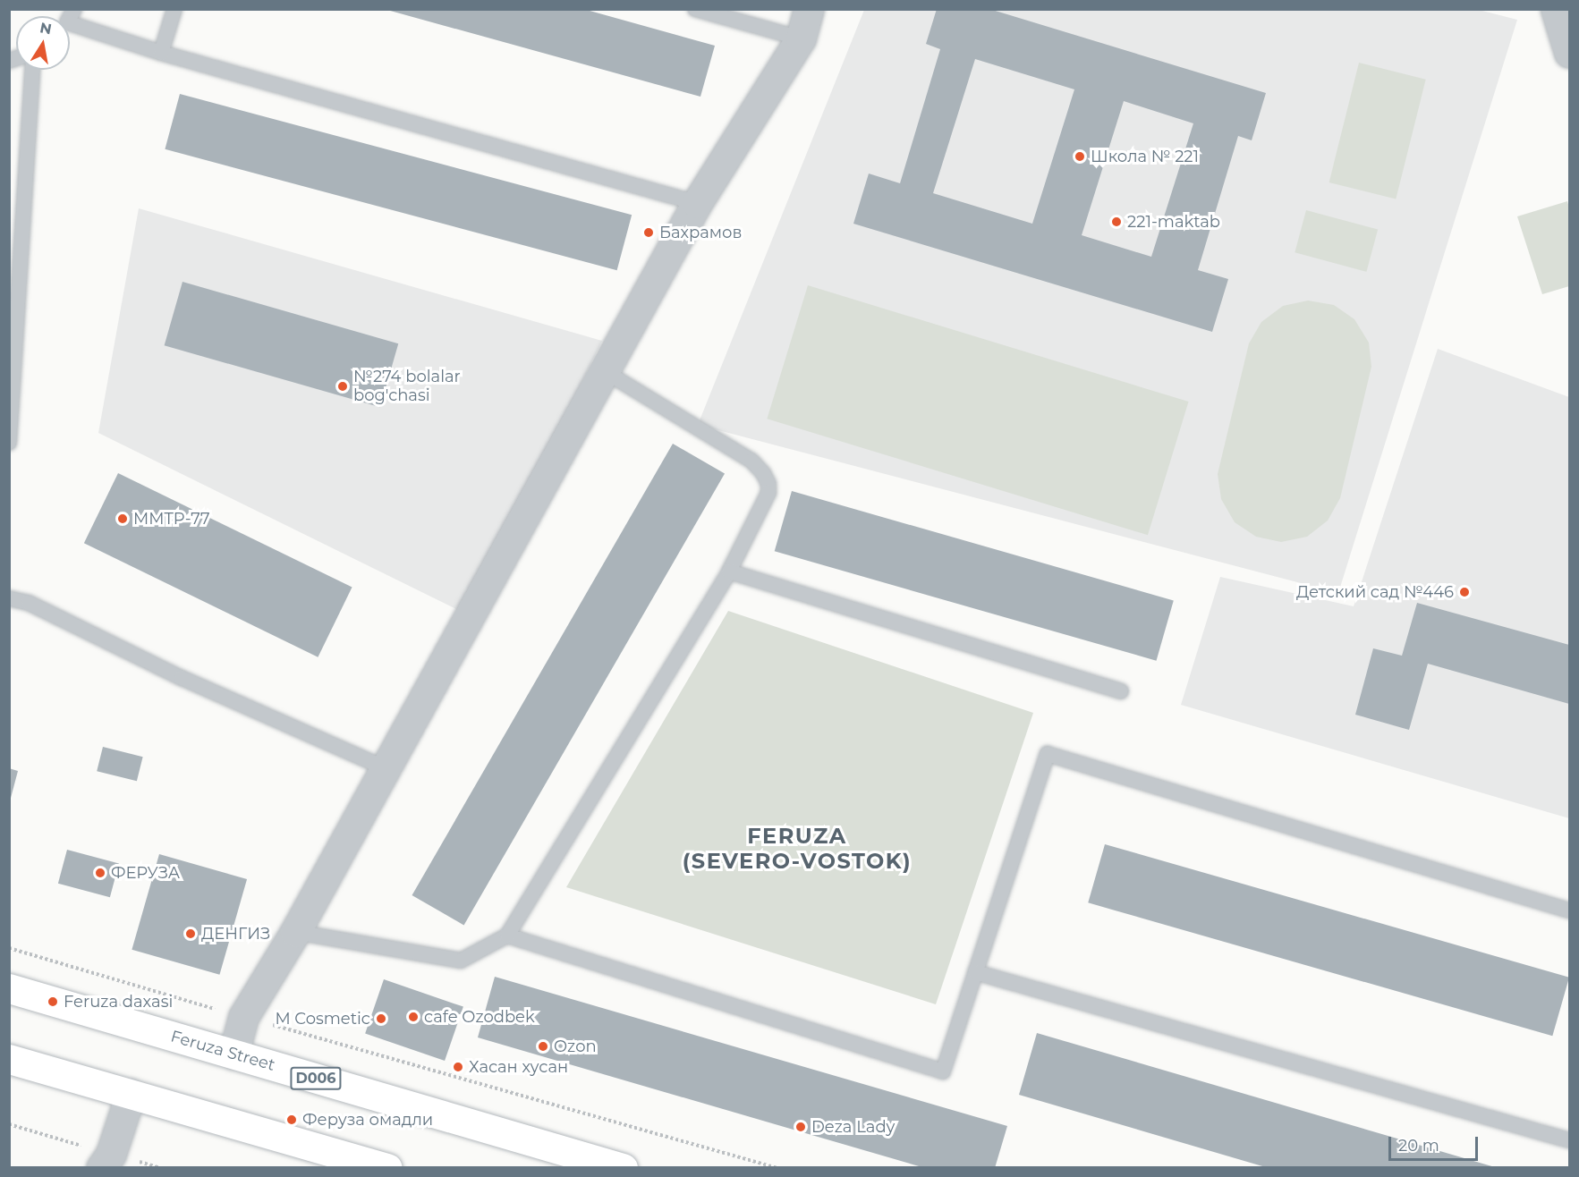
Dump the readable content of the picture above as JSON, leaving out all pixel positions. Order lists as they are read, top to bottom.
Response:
{
  "streets": {
    "main road": ["Feruza Street", "D006"]
  },
  "districts": ["FERUZA (SEVERO-VOSTOK)"],
  "places": [
    "Школа № 221",
    "221-maktab",
    "Бахрамов",
    "№274 bolalar bog'chasi",
    "MMTP-77",
    "Детский сад №446",
    "ФЕРУЗА",
    "ДЕНГИЗ",
    "Feruza daxasi",
    "cafe Ozodbek",
    "M Cosmetic",
    "Ozon",
    "Хасан хусан",
    "Феруза омадли",
    "Deza Lady"
  ],
  "scale_bar": "20 m",
  "north": "top"
}
